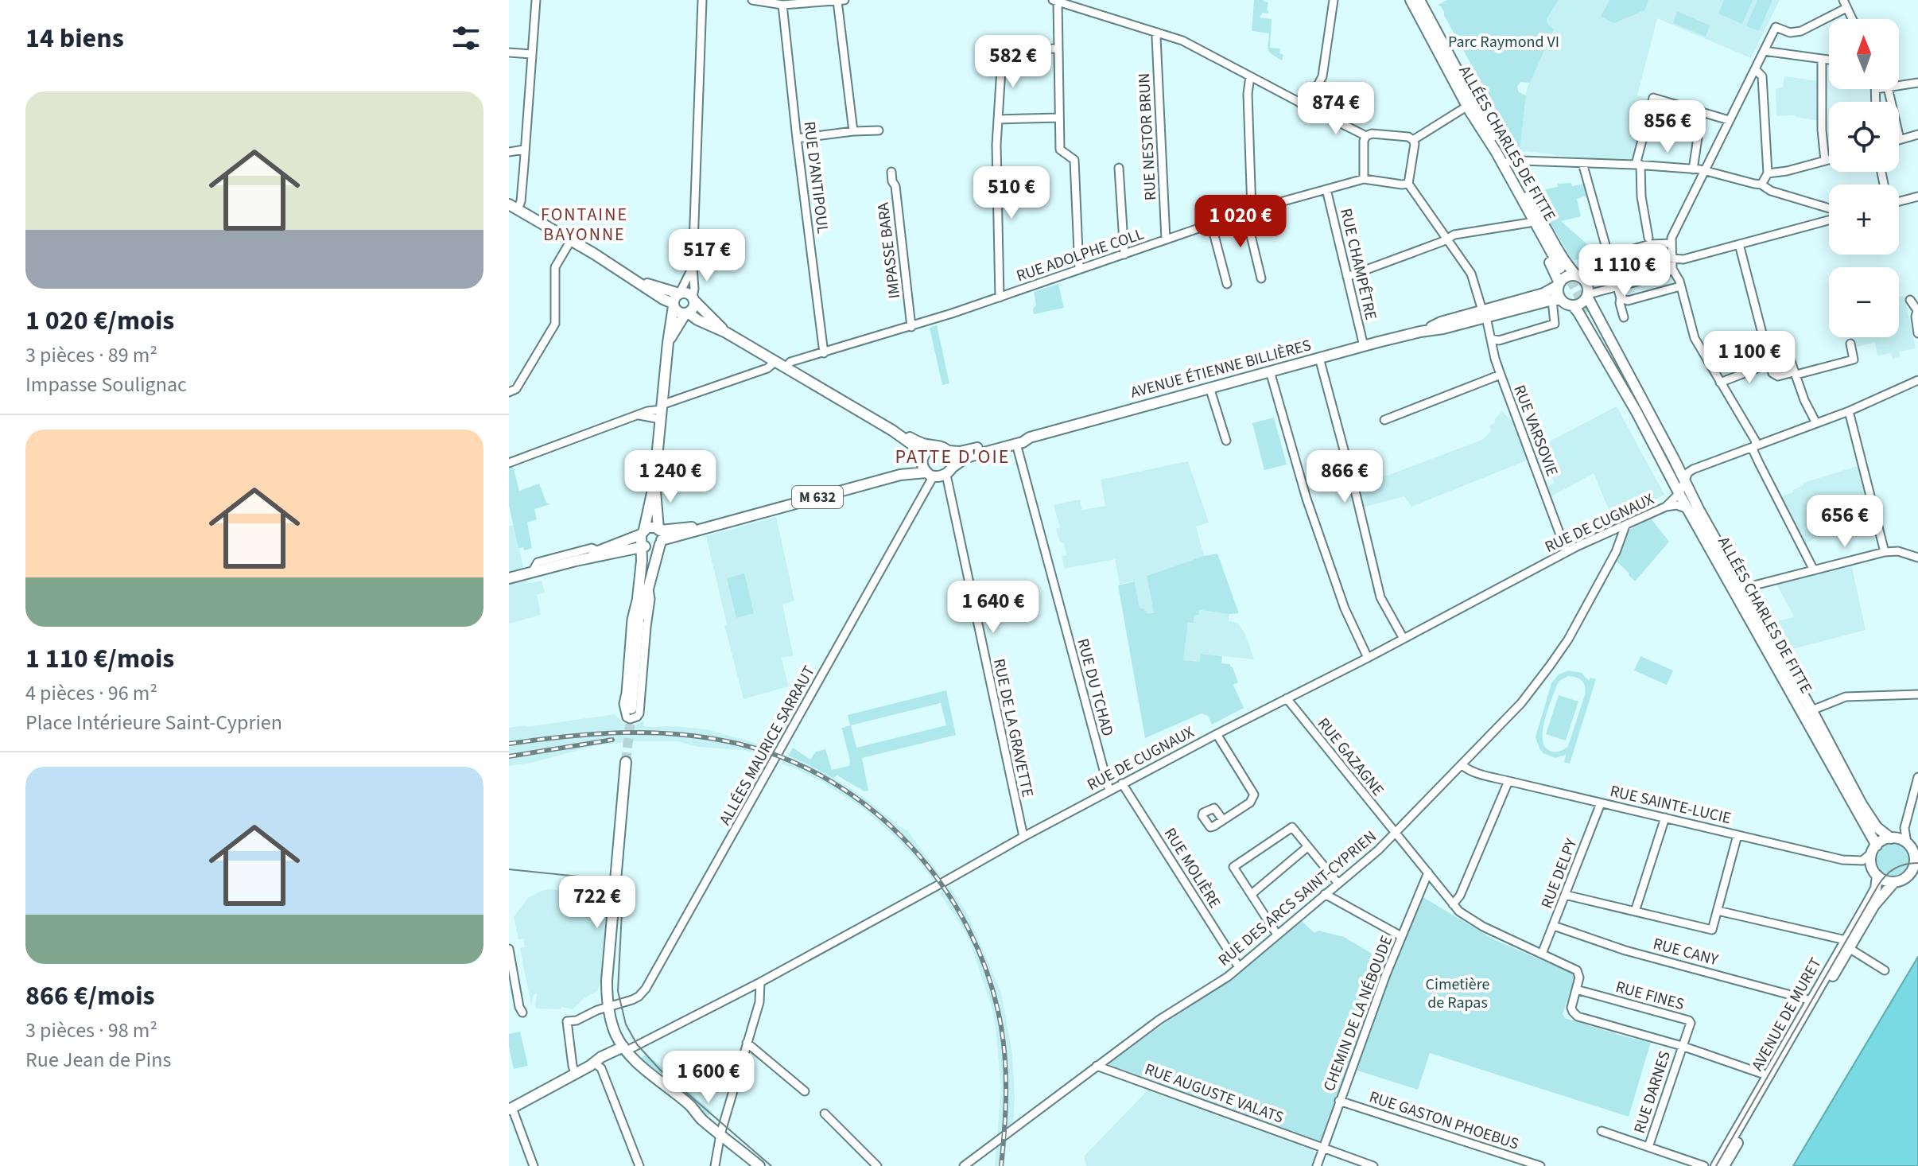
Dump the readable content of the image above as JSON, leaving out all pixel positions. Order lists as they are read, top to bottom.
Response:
{
  "streets": {
    "main road": [
      "ALLÉES CHARLES DE FITTE",
      "AVENUE ÉTIENNE BILLIÈRES",
      "M 632",
      "AVENUE DE MURET"
    ],
    "street": [
      "RUE NESTOR BRUN",
      "RUE D'ANTIPOUL",
      "IMPASSE BARA",
      "RUE ADOLPHE COLL",
      "RUE CHAMPÊTRE",
      "RUE VARSOVIE",
      "RUE DE CUGNAUX",
      "RUE DU TCHAD",
      "RUE DE LA GRAVETTE",
      "ALLÉES MAURICE SARRAUT",
      "RUE GAZAGNE",
      "RUE SAINTE-LUCIE",
      "RUE MOLIÈRE",
      "RUE DELPY",
      "RUE DES ARCS SAINT-CYPRIEN",
      "RUE CANY",
      "RUE FINES",
      "CHEMIN DE LA NÉBOUDE",
      "RUE DARNES",
      "RUE AUGUSTE VALATS",
      "RUE GASTON PHOEBUS"
    ]
  },
  "crossings": [
    ["RUE NESTOR BRUN", "RUE ADOLPHE COLL"],
    ["ALLÉES CHARLES DE FITTE", "AVENUE ÉTIENNE BILLIÈRES"],
    ["ALLÉES CHARLES DE FITTE", "RUE DE CUGNAUX"],
    ["ALLÉES CHARLES DE FITTE", "RUE SAINTE-LUCIE"],
    ["ALLÉES CHARLES DE FITTE", "AVENUE DE MURET"],
    ["RUE D'ANTIPOUL", "RUE ADOLPHE COLL"],
    ["IMPASSE BARA", "RUE ADOLPHE COLL"],
    ["RUE ADOLPHE COLL", "RUE CHAMPÊTRE"],
    ["RUE CHAMPÊTRE", "AVENUE ÉTIENNE BILLIÈRES"],
    ["AVENUE ÉTIENNE BILLIÈRES", "RUE VARSOVIE"],
    ["AVENUE ÉTIENNE BILLIÈRES", "M 632"],
    ["AVENUE ÉTIENNE BILLIÈRES", "RUE DU TCHAD"],
    ["AVENUE ÉTIENNE BILLIÈRES", "RUE DE LA GRAVETTE"],
    ["AVENUE ÉTIENNE BILLIÈRES", "ALLÉES MAURICE SARRAUT"],
    ["RUE VARSOVIE", "RUE DE CUGNAUX"],
    ["M 632", "RUE DE LA GRAVETTE"],
    ["M 632", "ALLÉES MAURICE SARRAUT"],
    ["RUE DE CUGNAUX", "RUE DU TCHAD"],
    ["RUE DE CUGNAUX", "RUE DE LA GRAVETTE"],
    ["RUE DE CUGNAUX", "RUE GAZAGNE"],
    ["RUE DE CUGNAUX", "RUE MOLIÈRE"],
    ["RUE DE CUGNAUX", "RUE DES ARCS SAINT-CYPRIEN"],
    ["RUE DE LA GRAVETTE", "ALLÉES MAURICE SARRAUT"],
    ["RUE GAZAGNE", "RUE DELPY"],
    ["RUE GAZAGNE", "RUE DES ARCS SAINT-CYPRIEN"],
    ["RUE GAZAGNE", "RUE FINES"],
    ["RUE GAZAGNE", "CHEMIN DE LA NÉBOUDE"],
    ["RUE SAINTE-LUCIE", "RUE DELPY"],
    ["RUE SAINTE-LUCIE", "RUE DES ARCS SAINT-CYPRIEN"],
    ["RUE SAINTE-LUCIE", "AVENUE DE MURET"],
    ["RUE MOLIÈRE", "RUE DES ARCS SAINT-CYPRIEN"],
    ["RUE DELPY", "RUE CANY"],
    ["RUE DES ARCS SAINT-CYPRIEN", "RUE AUGUSTE VALATS"],
    ["RUE CANY", "AVENUE DE MURET"],
    ["RUE FINES", "RUE DARNES"],
    ["CHEMIN DE LA NÉBOUDE", "RUE AUGUSTE VALATS"],
    ["CHEMIN DE LA NÉBOUDE", "RUE GASTON PHOEBUS"]
  ],
  "districts": ["FONTAINE BAYONNE", "PATTE D'OIE"],
  "parks": ["Parc Raymond VI", "Cimetière de Rapas"],
  "north": "top",
  "page": {
    "heading": "14 biens",
    "map_buttons": ["+", "−"],
    "price": [
      "582 €",
      "874 €",
      "856 €",
      "510 €",
      "1 020 €",
      "517 €",
      "1 110 €",
      "1 100 €",
      "1 240 €",
      "866 €",
      "656 €",
      "1 640 €",
      "722 €",
      "1 600 €"
    ],
    "list": [
      {
        "name": "1 020 €/mois",
        "note": "3 pièces · 89 m² · Impasse Soulignac"
      },
      {
        "name": "1 110 €/mois",
        "note": "4 pièces · 96 m² · Place Intérieure Saint-Cyprien"
      },
      {
        "name": "866 €/mois",
        "note": "3 pièces · 98 m² · Rue Jean de Pins"
      }
    ]
  }
}
